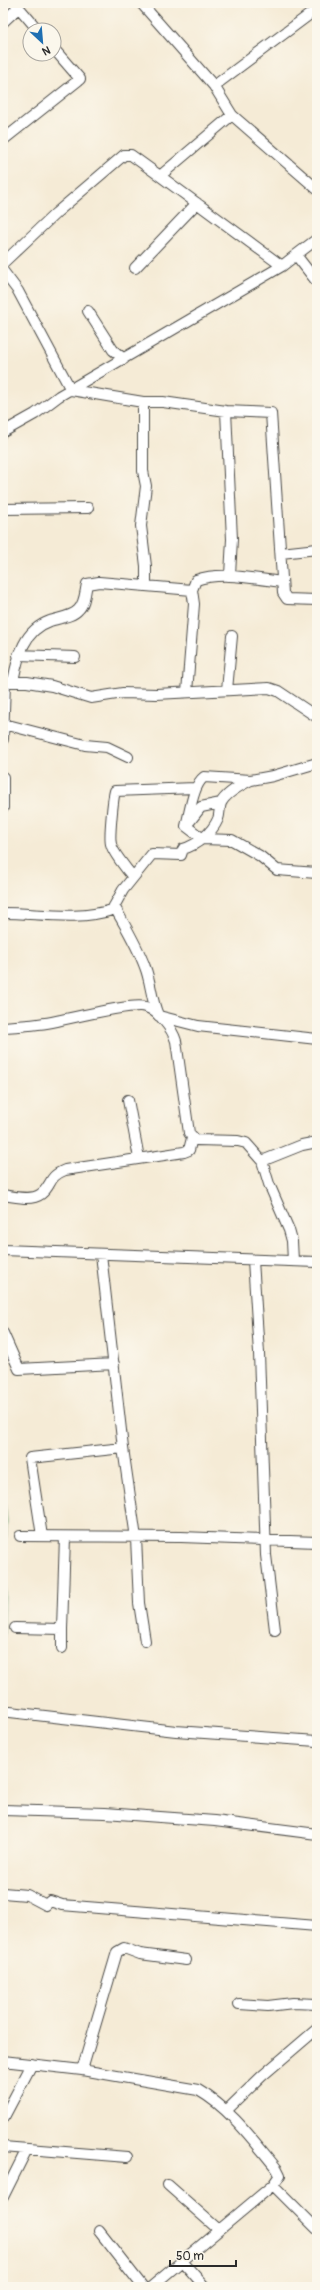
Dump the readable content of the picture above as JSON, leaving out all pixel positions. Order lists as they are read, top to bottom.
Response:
{
  "scale_bar": "50 m",
  "north": "bottom right"
}
